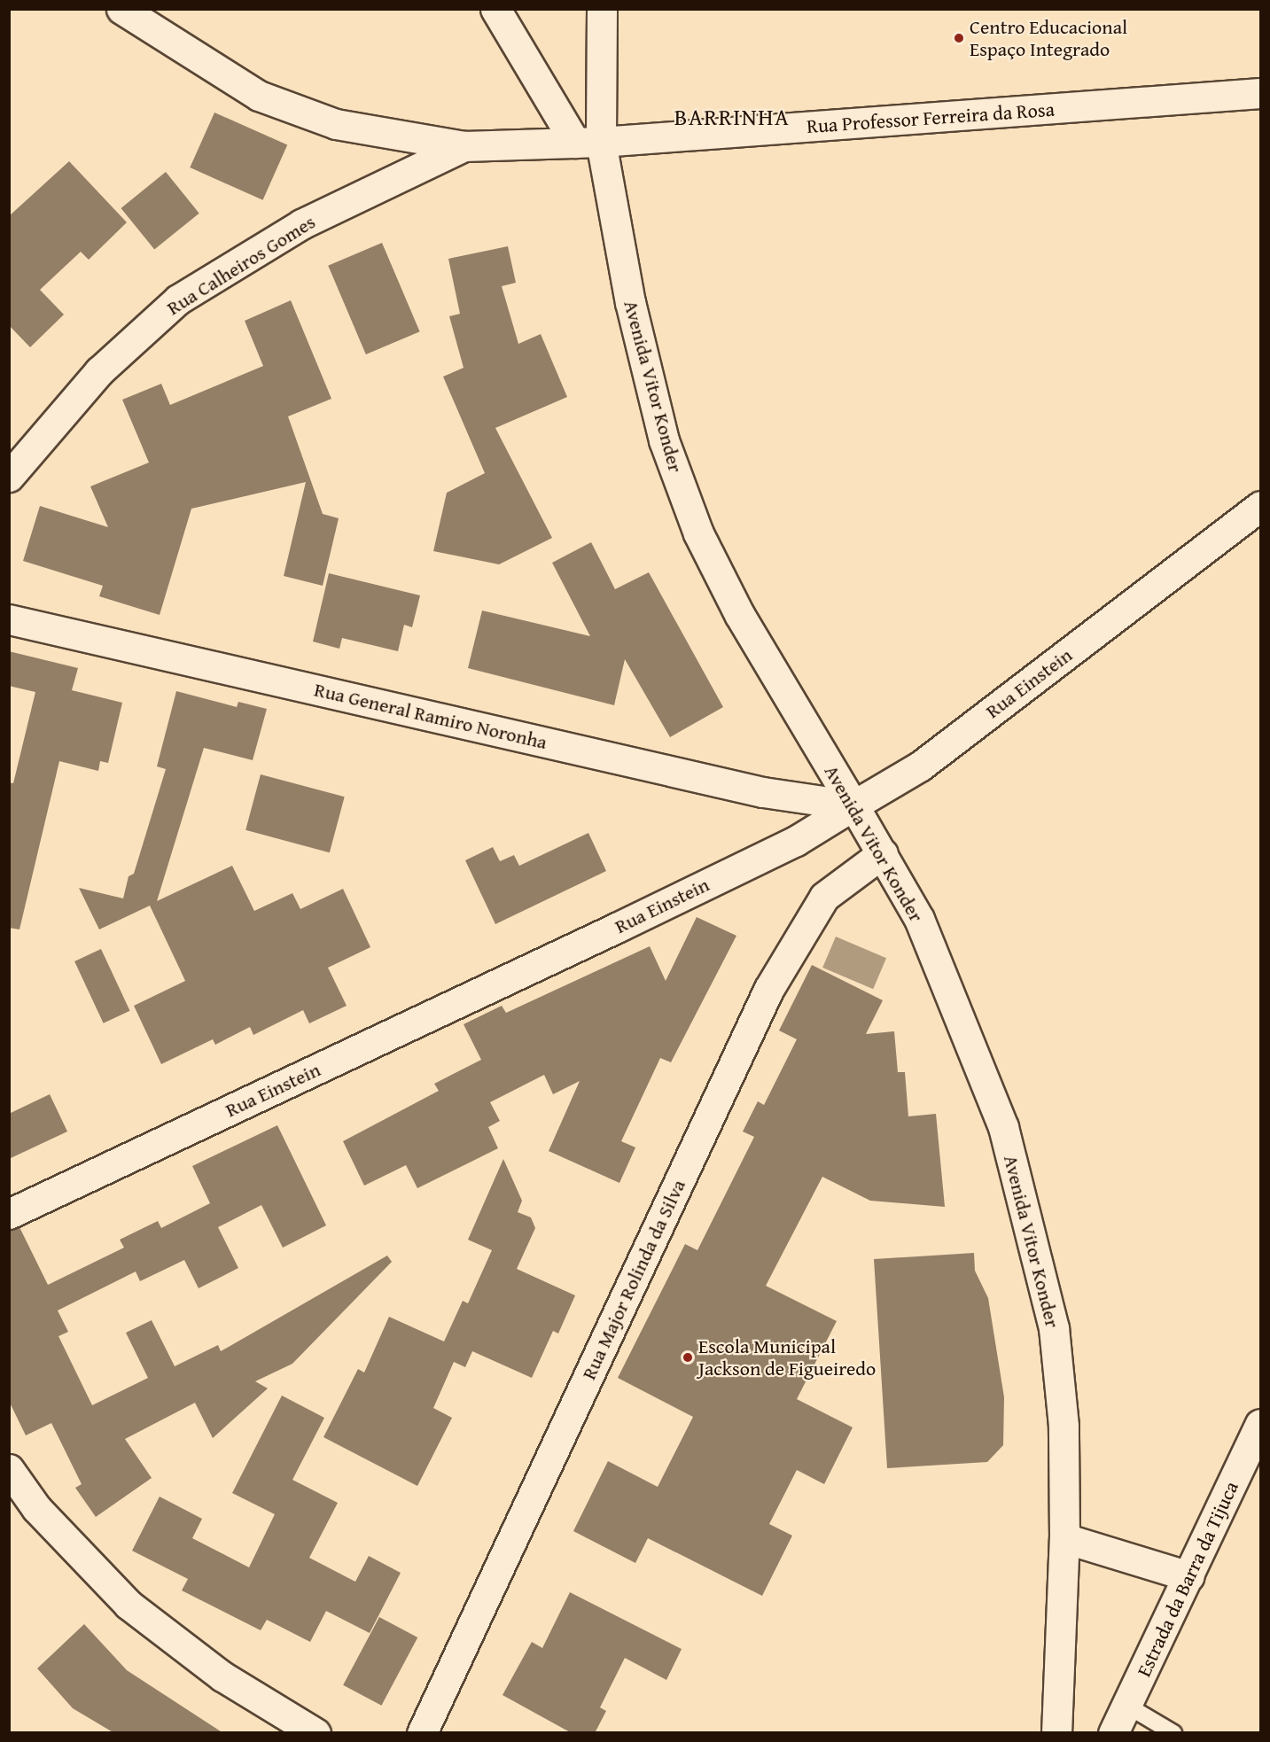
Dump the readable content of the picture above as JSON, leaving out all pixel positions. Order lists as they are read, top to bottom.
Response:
{
  "streets": {
    "street": [
      "Rua Professor Ferreira da Rosa",
      "Rua Calheiros Gomes",
      "Avenida Vitor Konder",
      "Rua Einstein",
      "Rua General Ramiro Noronha",
      "Rua Major Rolinda da Silva",
      "Estrada da Barra da Tijuca"
    ]
  },
  "crossings": [
    ["Rua Professor Ferreira da Rosa", "Rua Calheiros Gomes"],
    ["Rua Professor Ferreira da Rosa", "Avenida Vitor Konder"],
    ["Avenida Vitor Konder", "Rua Einstein"],
    ["Avenida Vitor Konder", "Rua General Ramiro Noronha"],
    ["Avenida Vitor Konder", "Rua Major Rolinda da Silva"],
    ["Rua Einstein", "Rua General Ramiro Noronha"]
  ],
  "districts": ["BARRINHA"],
  "places": ["Centro Educacional Espaço Integrado", "Escola Municipal Jackson de Figueiredo"]
}
